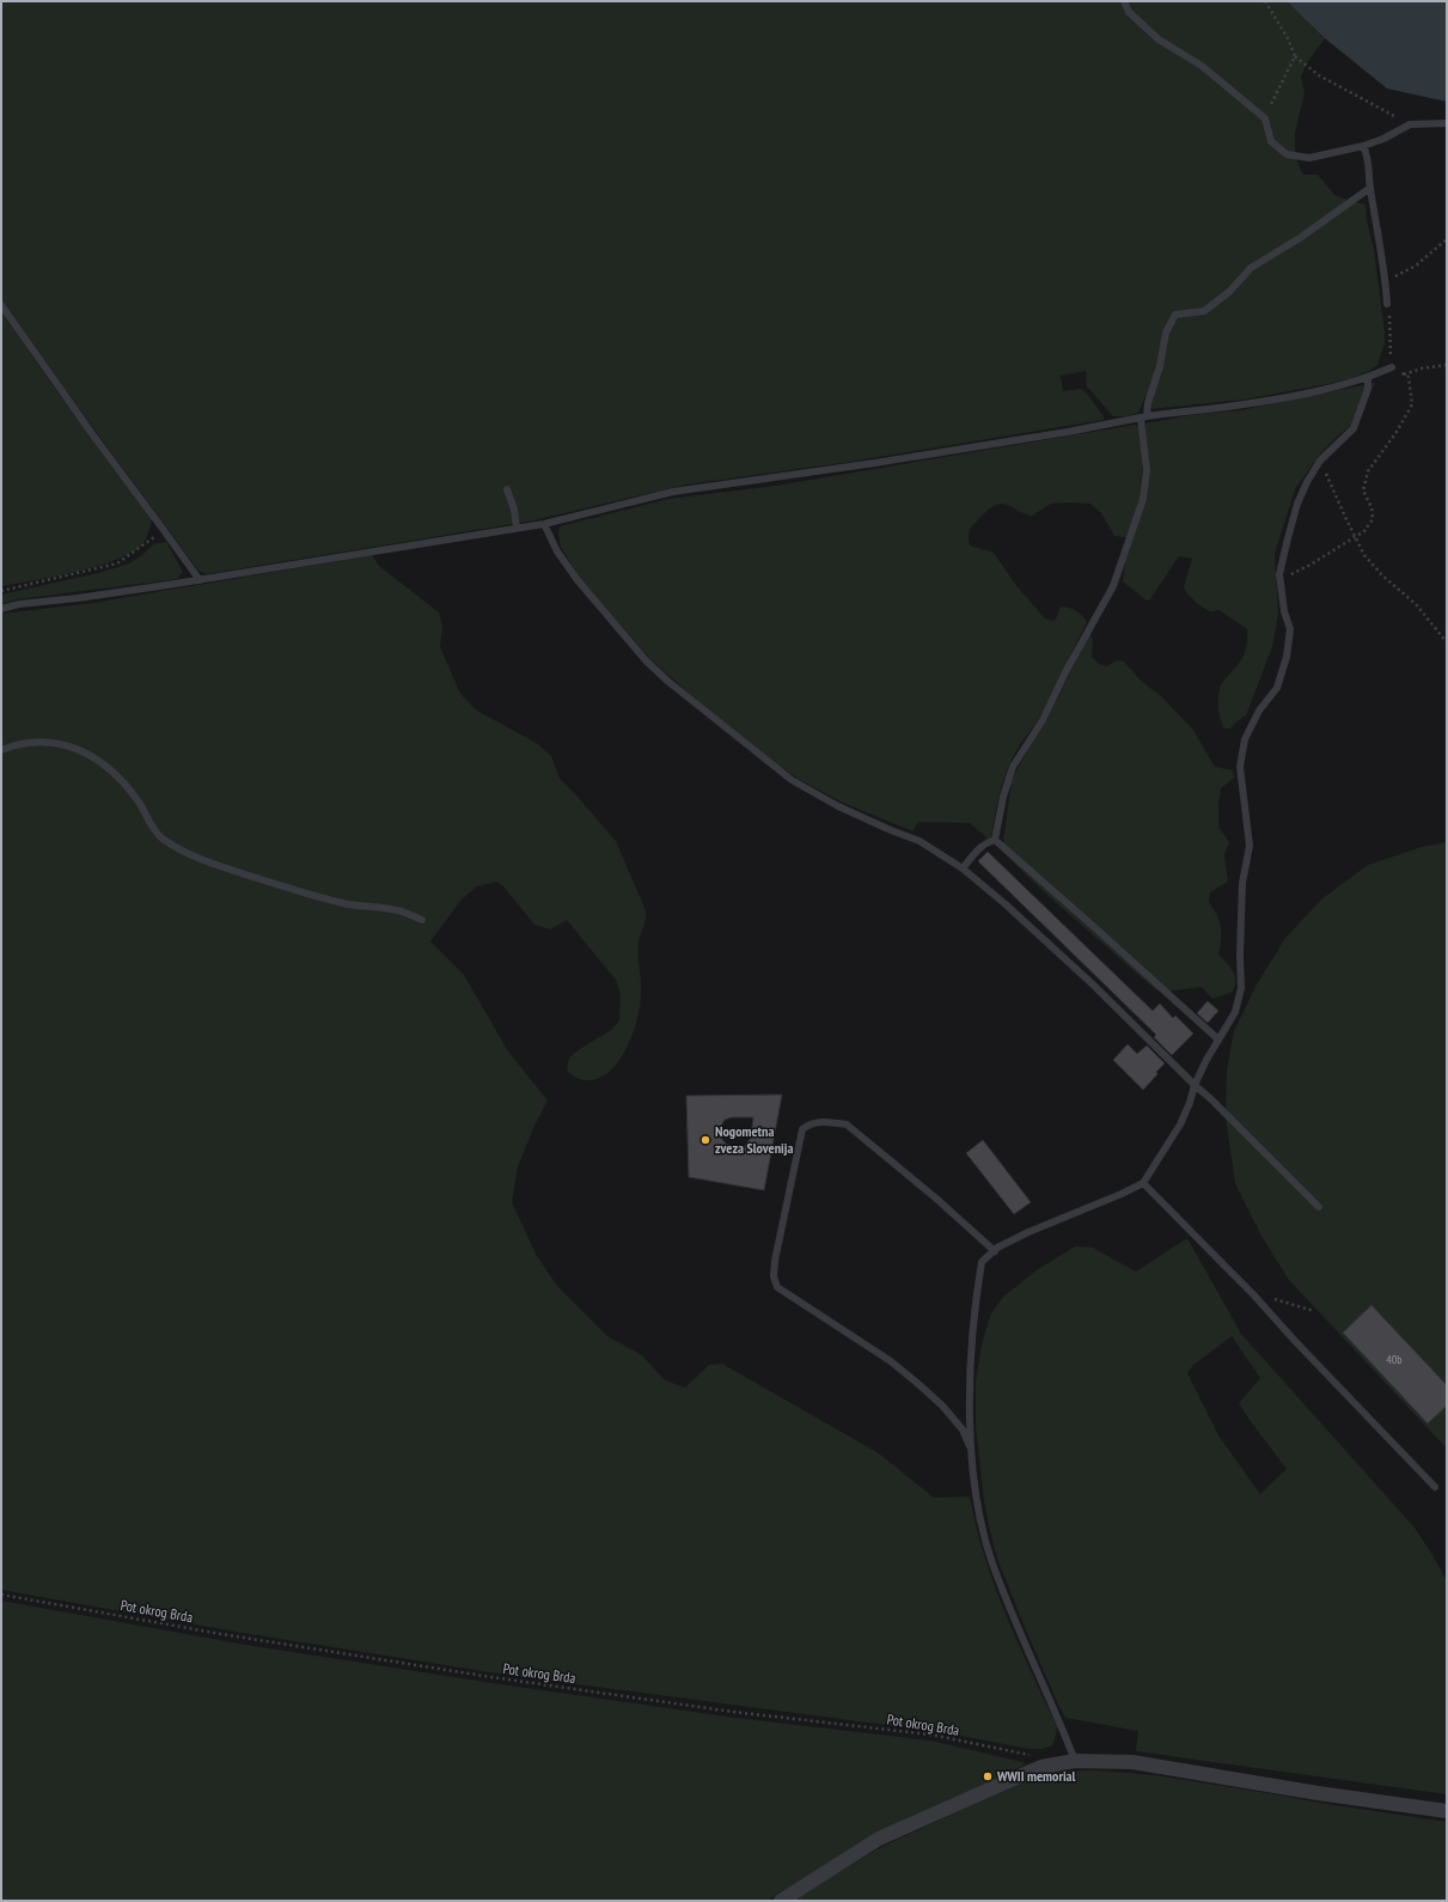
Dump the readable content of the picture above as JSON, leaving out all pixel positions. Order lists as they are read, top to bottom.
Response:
{
  "streets": {
    "path": ["Pot okrog Brda"]
  },
  "places": ["Nogometna zveza Slovenija", "WWII memorial"],
  "house_numbers": ["40b"]
}
